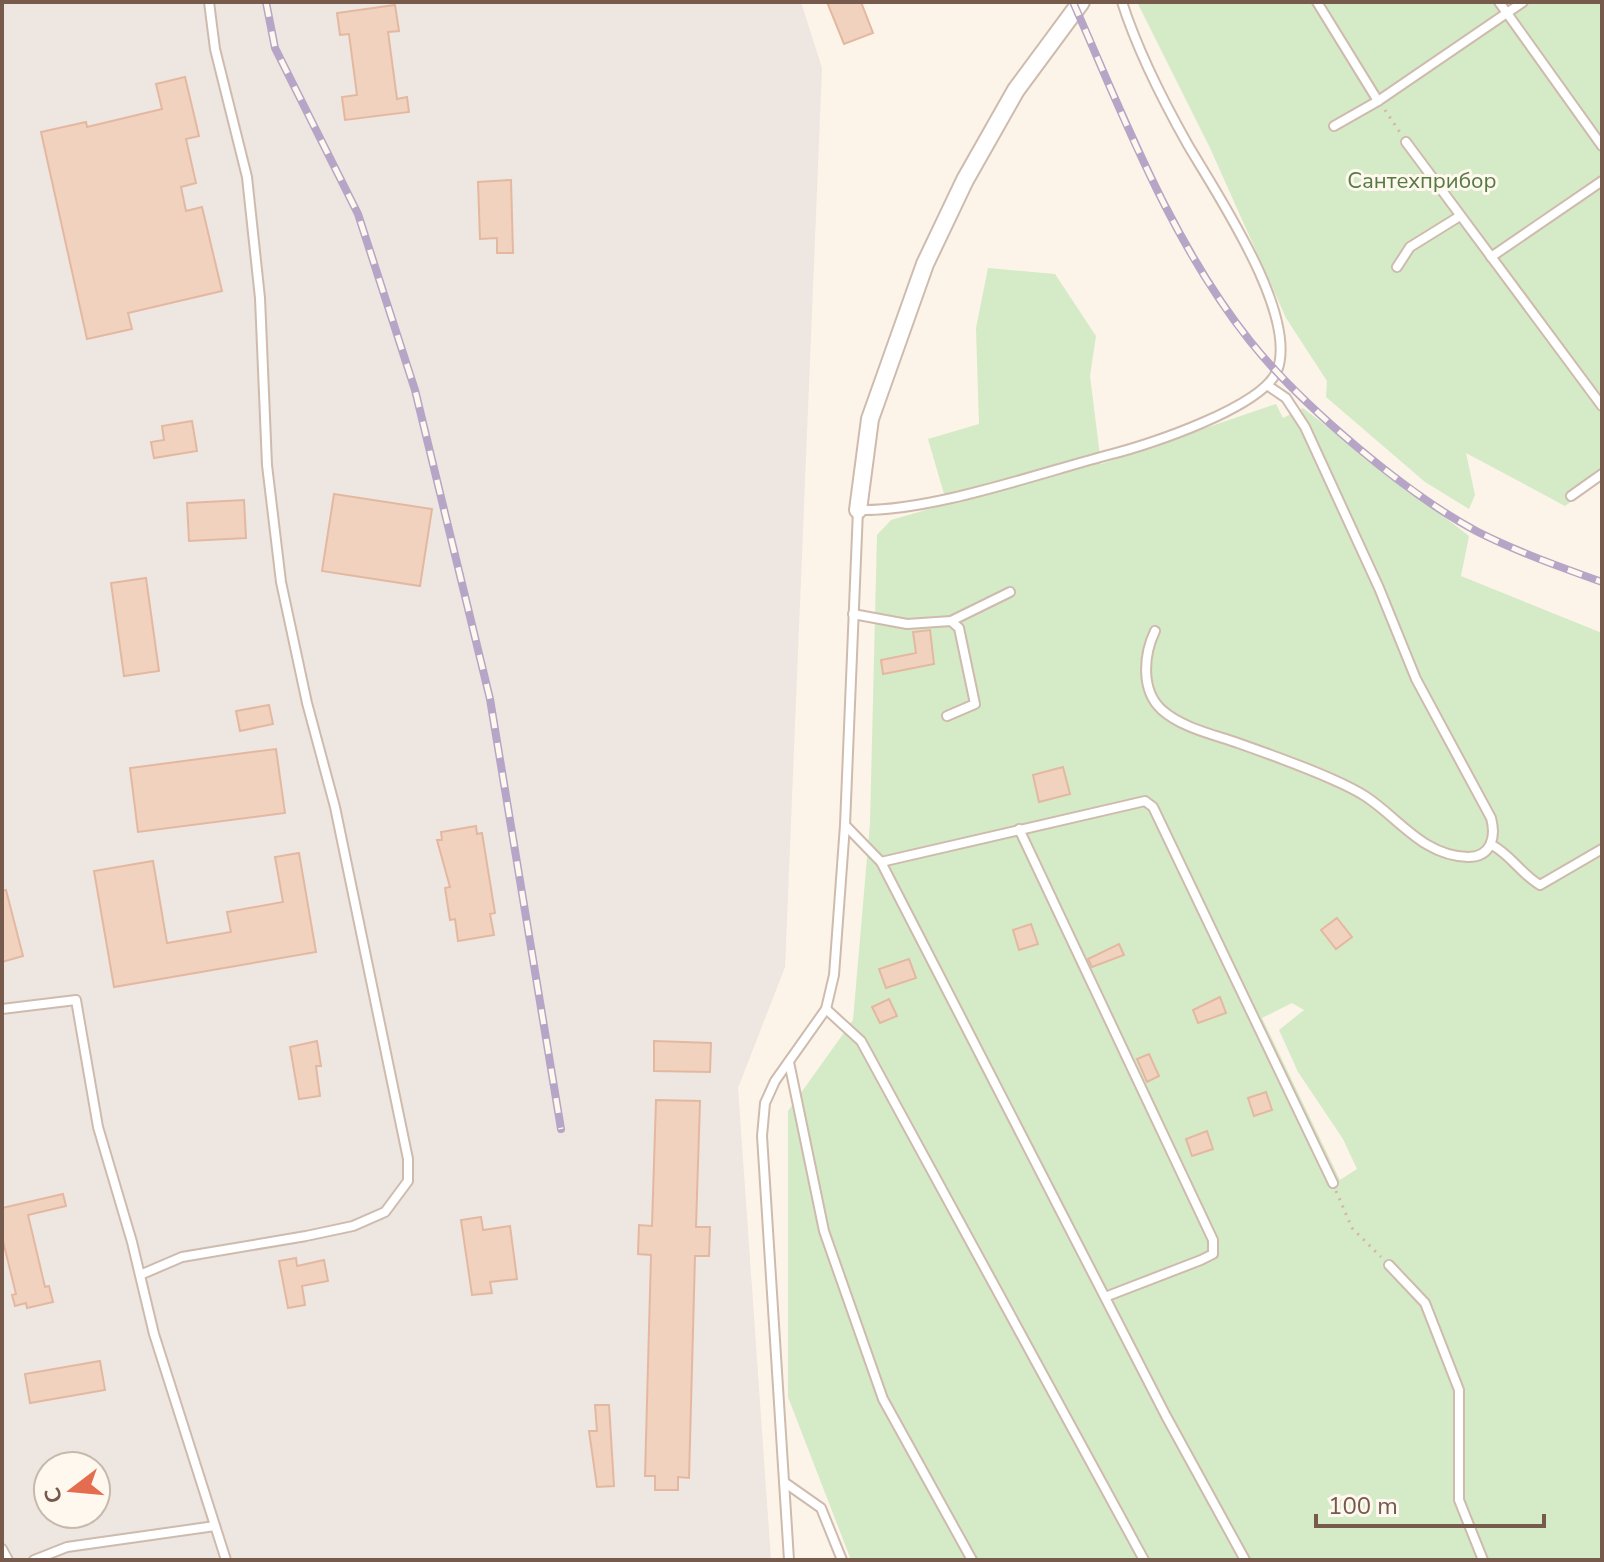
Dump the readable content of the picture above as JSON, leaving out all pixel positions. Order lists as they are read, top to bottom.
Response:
{
  "parks": ["Сантехприбор"],
  "scale_bar": "100 m",
  "north": "left"
}
